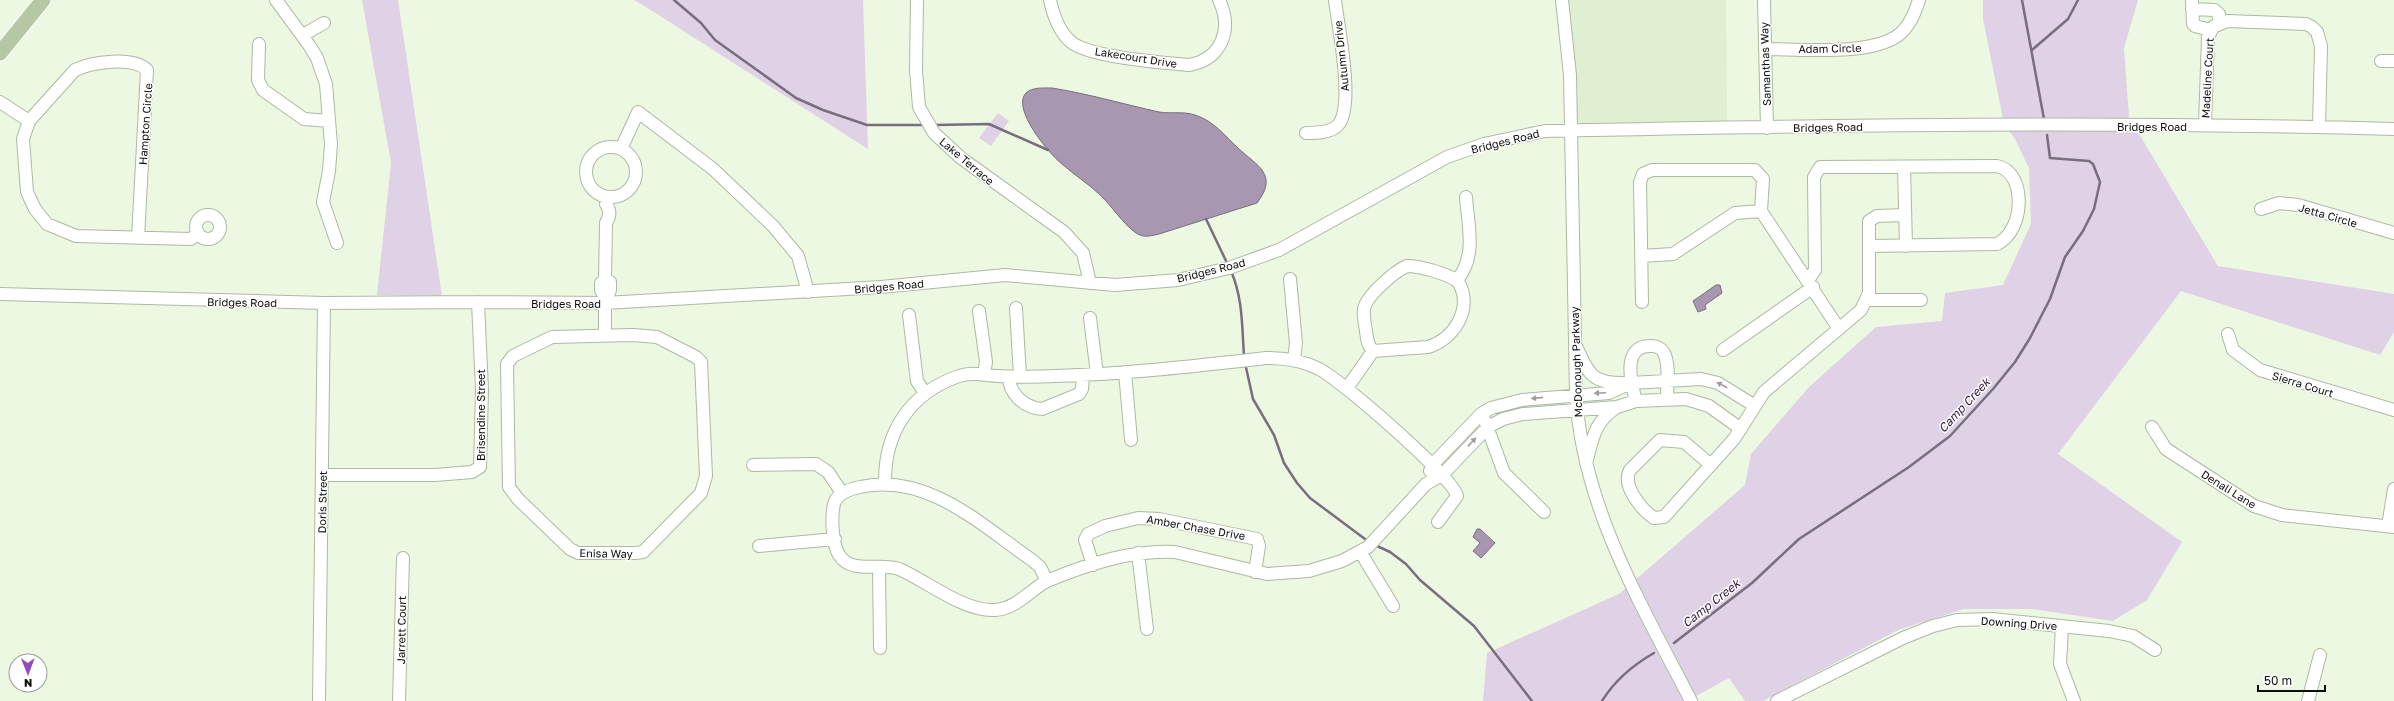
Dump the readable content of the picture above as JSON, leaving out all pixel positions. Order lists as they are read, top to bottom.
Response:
{
  "streets": {
    "street": [
      "Adam Circle",
      "Autumn Drive",
      "Lakecourt Drive",
      "Samanthas Way",
      "Madeline Court",
      "Hampton Circle",
      "Bridges Road",
      "Lake Terrace",
      "Jetta Circle",
      "McDonough Parkway",
      "Sierra Court",
      "Brisendine Street",
      "Denali Lane",
      "Doris Street",
      "Amber Chase Drive",
      "Enisa Way",
      "Downing Drive",
      "Jarrett Court"
    ]
  },
  "crossings": [
    ["Adam Circle", "Samanthas Way"],
    ["Samanthas Way", "Bridges Road"],
    ["Madeline Court", "Bridges Road"],
    ["Bridges Road", "Lake Terrace"],
    ["Bridges Road", "McDonough Parkway"],
    ["Bridges Road", "Brisendine Street"],
    ["Bridges Road", "Doris Street"],
    ["Brisendine Street", "Doris Street"]
  ],
  "water": ["Camp Creek"],
  "scale_bar": "50 m",
  "north": "bottom"
}
